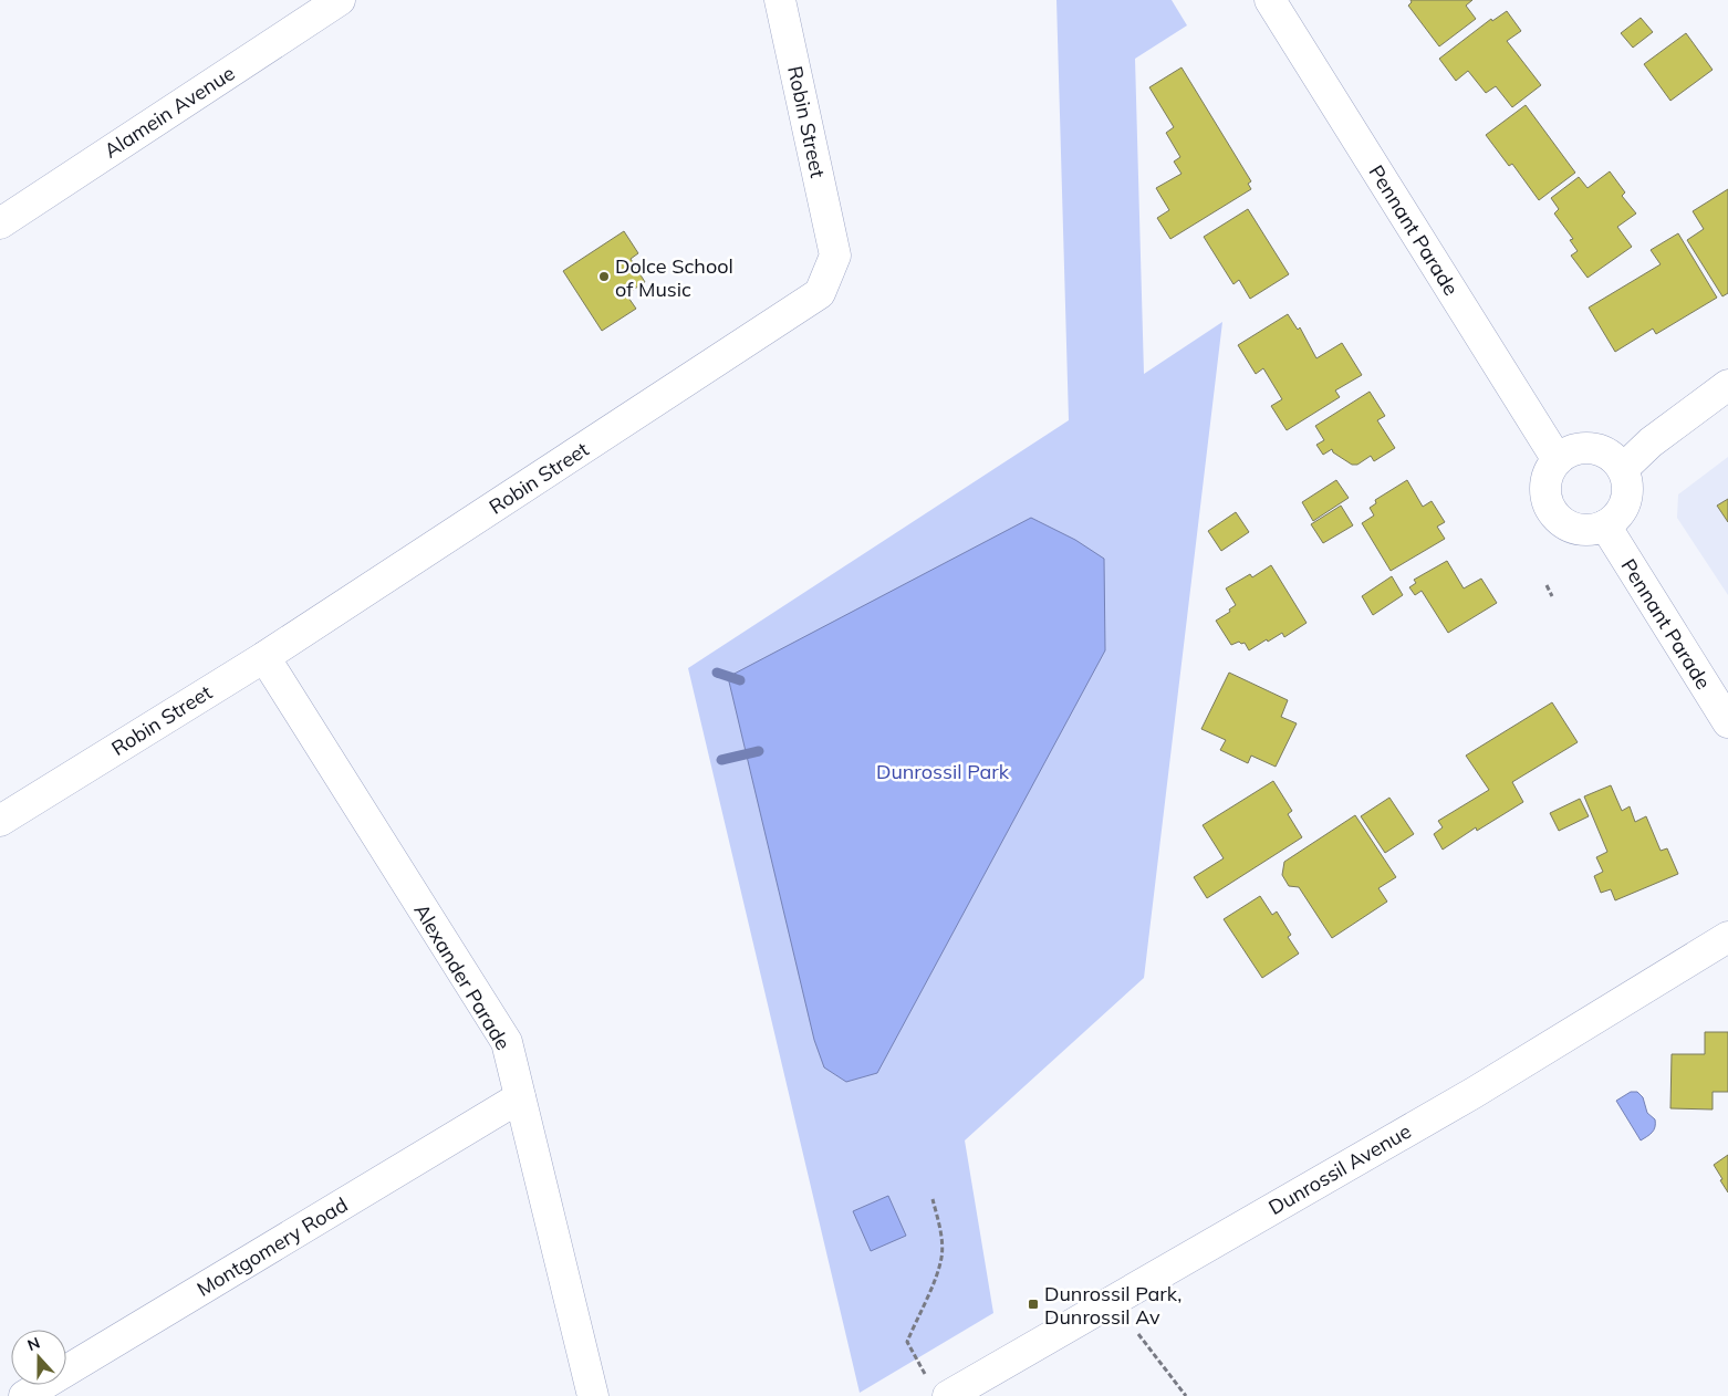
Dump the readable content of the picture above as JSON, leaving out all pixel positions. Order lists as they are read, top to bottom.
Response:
{
  "streets": {
    "street": [
      "Alamein Avenue",
      "Robin Street",
      "Pennant Parade",
      "Alexander Parade",
      "Dunrossil Avenue",
      "Montgomery Road"
    ]
  },
  "crossings": [
    ["Robin Street", "Alexander Parade"],
    ["Alexander Parade", "Montgomery Road"]
  ],
  "parks": ["Dunrossil Park"],
  "places": {
    "other": ["Dolce School of Music"],
    "transit": ["Dunrossil Park, Dunrossil Av"]
  },
  "north": "top"
}
